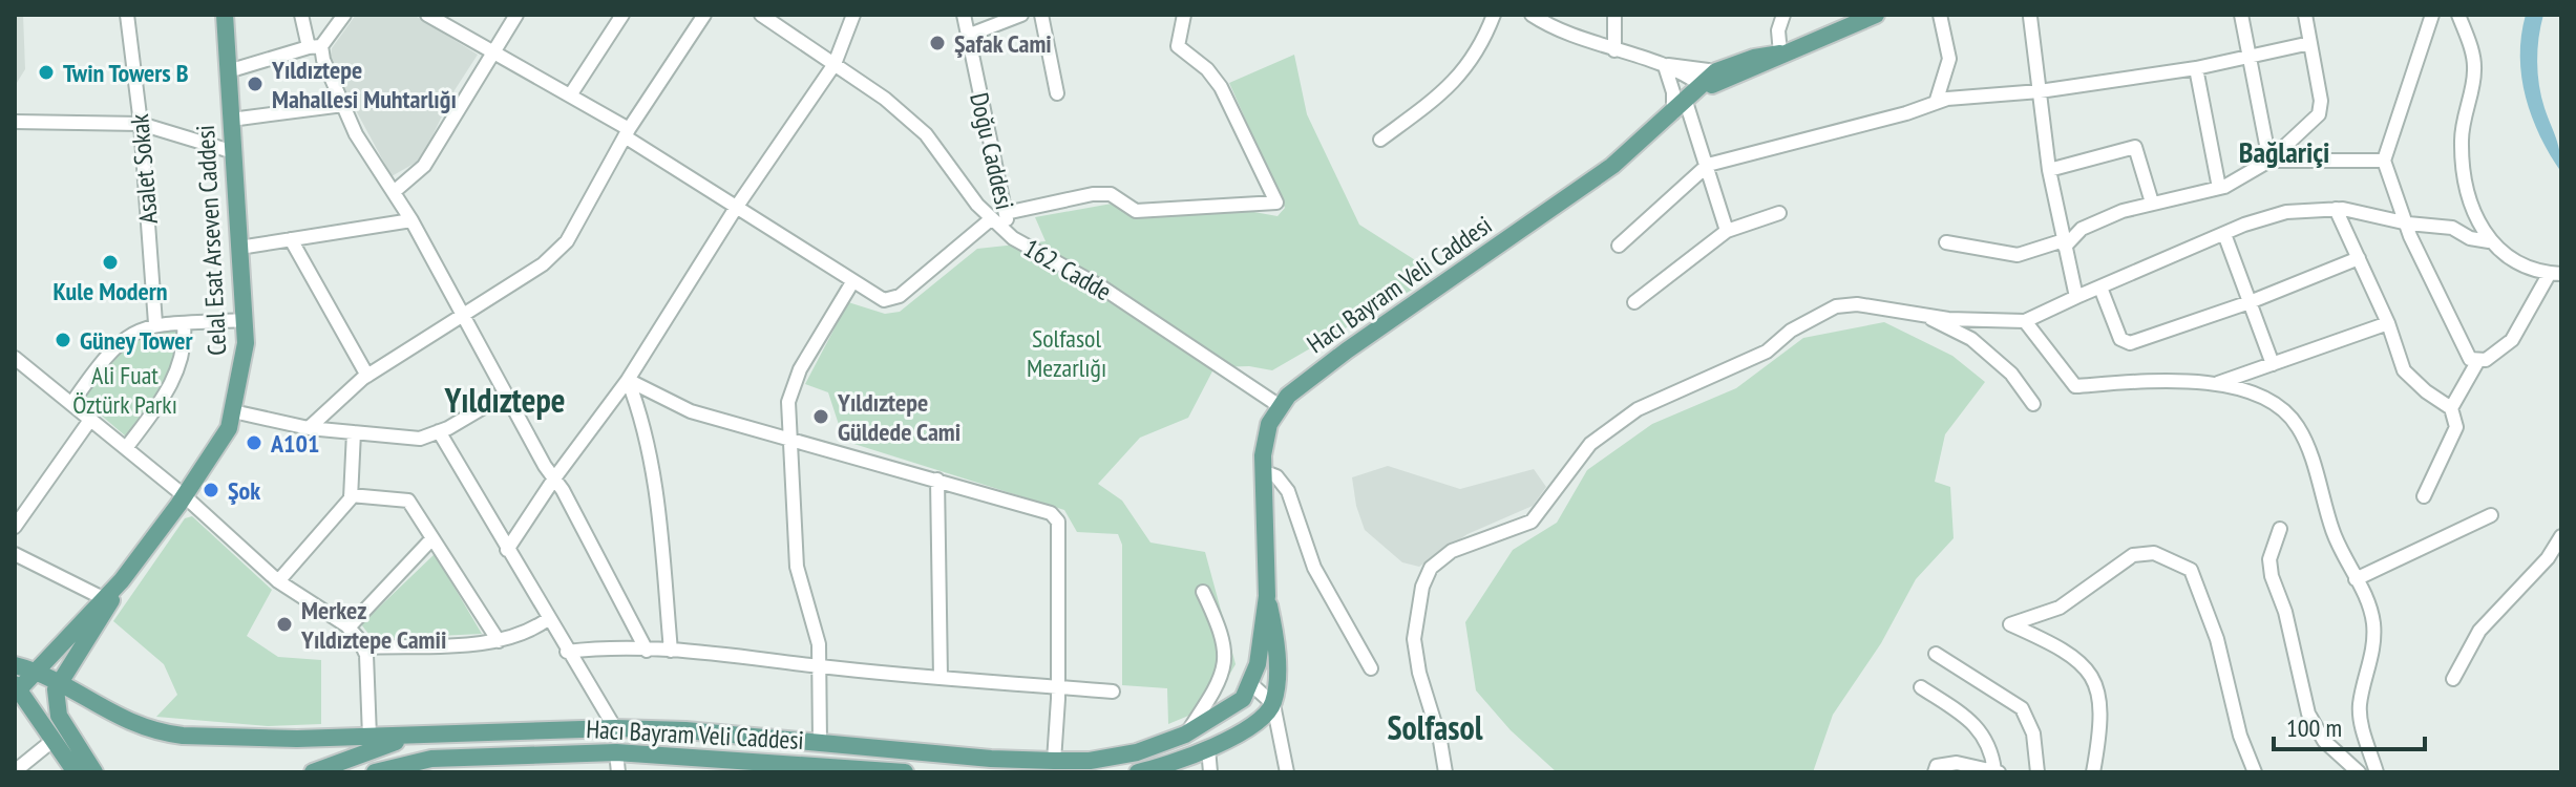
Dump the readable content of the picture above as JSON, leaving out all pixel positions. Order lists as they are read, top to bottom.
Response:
{
  "streets": {
    "main road": ["Celal Esat Arseven Caddesi", "Hacı Bayram Veli Caddesi"],
    "street": ["Doğu Caddesi", "Asalet Sokak", "162. Cadde"]
  },
  "crossings": [
    ["Doğu Caddesi", "162. Cadde"],
    ["162. Cadde", "Hacı Bayram Veli Caddesi"]
  ],
  "districts": ["Bağlariçi", "Yıldıztepe", "Solfasol"],
  "parks": ["Solfasol Mezarlığı", "Ali Fuat Öztürk Parkı"],
  "places": [
    "Şafak Cami",
    "Twin Towers B",
    "Yıldıztepe Mahallesi Muhtarlığı",
    "Kule Modern",
    "Güney Tower",
    "Yıldıztepe Güldede Cami",
    "A101",
    "Şok",
    "Merkez Yıldıztepe Camii"
  ],
  "scale_bar": "100 m"
}
